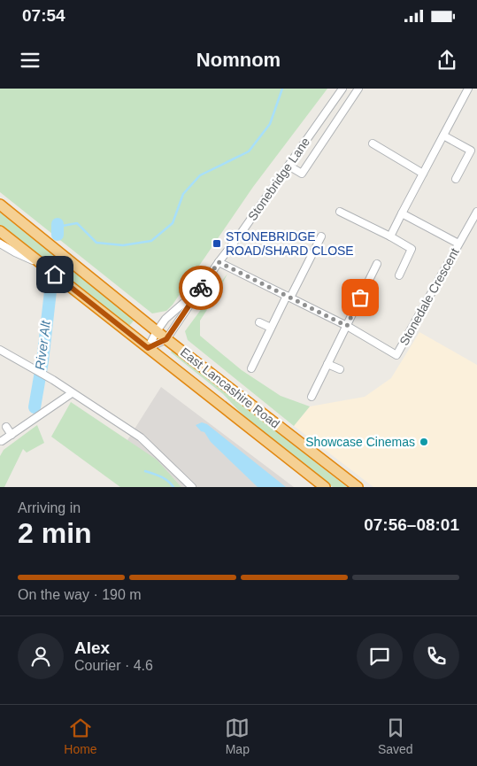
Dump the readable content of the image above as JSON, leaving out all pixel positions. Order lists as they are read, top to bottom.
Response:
{
  "streets": {
    "highway": ["East Lancashire Road"],
    "street": ["Stonebridge Lane", "Stonedale Crescent"]
  },
  "crossings": [
    ["Stonebridge Lane", "Stonedale Crescent"],
    ["Stonebridge Lane", "East Lancashire Road"]
  ],
  "water": ["River Alt"],
  "places": {
    "transit": ["STONEBRIDGE ROAD/SHARD CLOSE"],
    "other": ["Showcase Cinemas"]
  },
  "page": {
    "status": "07:54",
    "header": "Nomnom",
    "heading": ["2 min", "Arriving in", "07:56–08:01"],
    "panel": ["Alex", "Courier · 4.6"],
    "bar": "On the way · 190 m",
    "tabs": ["Home", "Map", "Saved"]
  }
}
